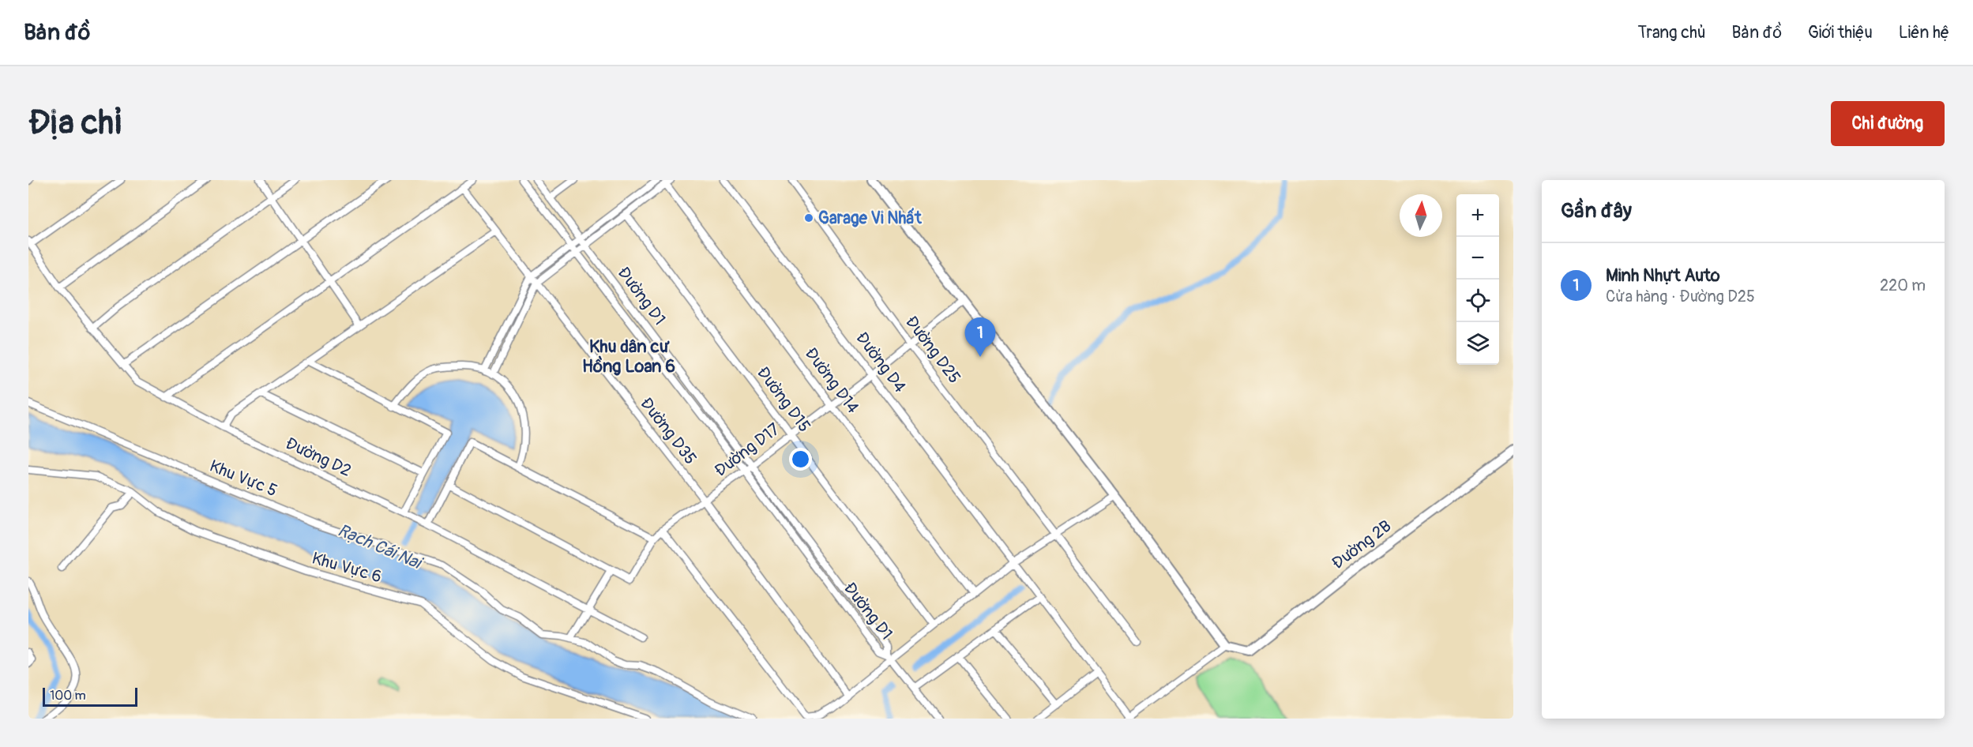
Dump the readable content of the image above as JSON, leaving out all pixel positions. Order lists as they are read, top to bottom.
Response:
{
  "streets": {
    "street": [
      "Đường D1",
      "Đường D25",
      "Đường D4",
      "Đường D14",
      "Đường D15",
      "Đường D35",
      "Đường D17",
      "Đường D2",
      "Khu Vực 5",
      "Đường 2B",
      "Khu Vực 6"
    ]
  },
  "crossings": [
    ["Đường D1", "Đường D17"],
    ["Đường D25", "Đường D17"],
    ["Đường D4", "Đường D17"],
    ["Đường D14", "Đường D17"],
    ["Đường D15", "Đường D17"],
    ["Đường D35", "Đường D17"]
  ],
  "districts": ["Khu dân cư Hồng Loan 6"],
  "water": ["Rạch Cái Nai"],
  "places": ["Garage Vi Nhất"],
  "scale_bar": "100 m",
  "north": "top",
  "page": {
    "header": "Bản đồ",
    "nav": [
      "Trang chủ",
      "Bản đồ",
      "Giới thiệu",
      "Liên hệ"
    ],
    "buttons": "Chỉ đường",
    "title": "Địa chỉ",
    "heading": "Gần đây",
    "map_buttons": ["+", "−"],
    "list": [
      {
        "mark": "1",
        "name": "Minh Nhựt Auto",
        "note": "Cửa hàng · Đường D25",
        "value": "220 m"
      }
    ],
    "pins": "1",
    "scale": "100 m"
  }
}
